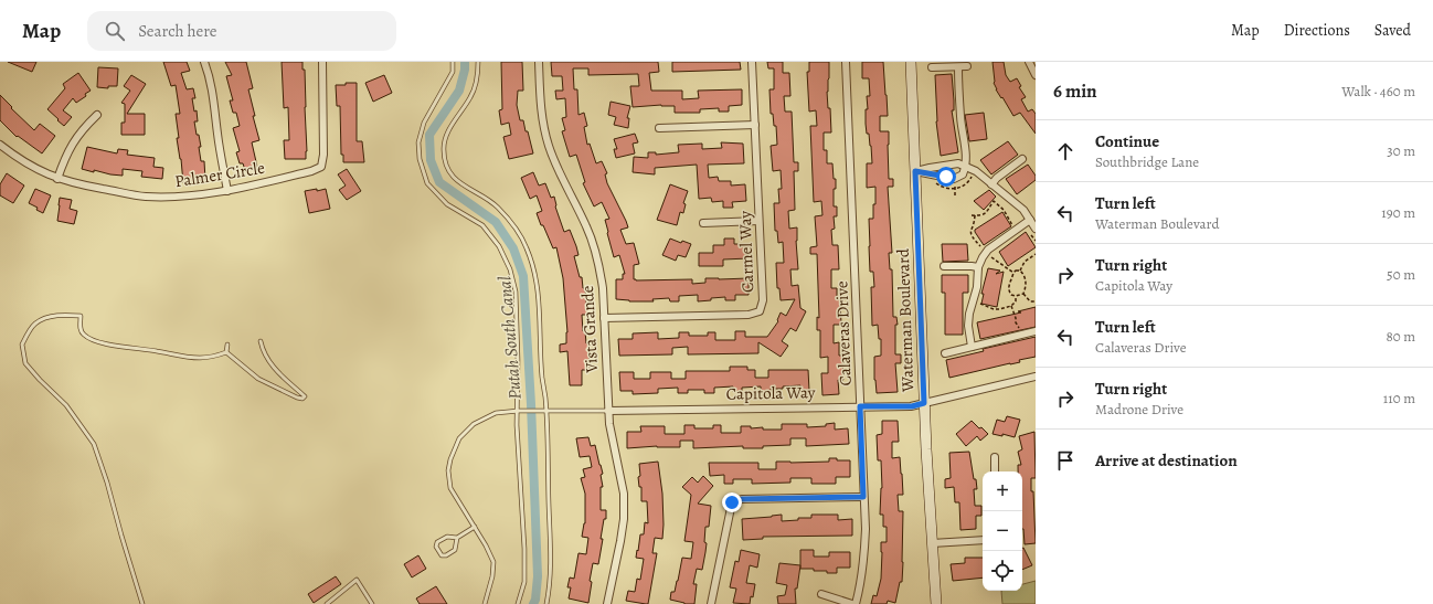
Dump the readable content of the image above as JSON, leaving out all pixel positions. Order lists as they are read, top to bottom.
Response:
{
  "streets": {
    "main road": ["Waterman Boulevard"],
    "street": [
      "Palmer Circle",
      "Carmel Way",
      "Vista Grande",
      "Calaveras Drive",
      "Capitola Way"
    ]
  },
  "crossings": [
    ["Carmel Way", "Vista Grande"],
    ["Waterman Boulevard", "Capitola Way"],
    ["Vista Grande", "Capitola Way"],
    ["Calaveras Drive", "Capitola Way"]
  ],
  "water": ["Putah South Canal"],
  "page": {
    "header": "Map",
    "search": "Search here",
    "nav": ["Map", "Directions", "Saved"],
    "heading": ["6 min", "Walk · 460 m"],
    "list": [
      ["Continue", "Southbridge Lane", "30 m"],
      ["Turn left", "Waterman Boulevard", "190 m"],
      ["Turn right", "Capitola Way", "50 m"],
      ["Turn left", "Calaveras Drive", "80 m"],
      ["Turn right", "Madrone Drive", "110 m"],
      "Arrive at destination"
    ],
    "map_buttons": ["+", "−"]
  }
}
